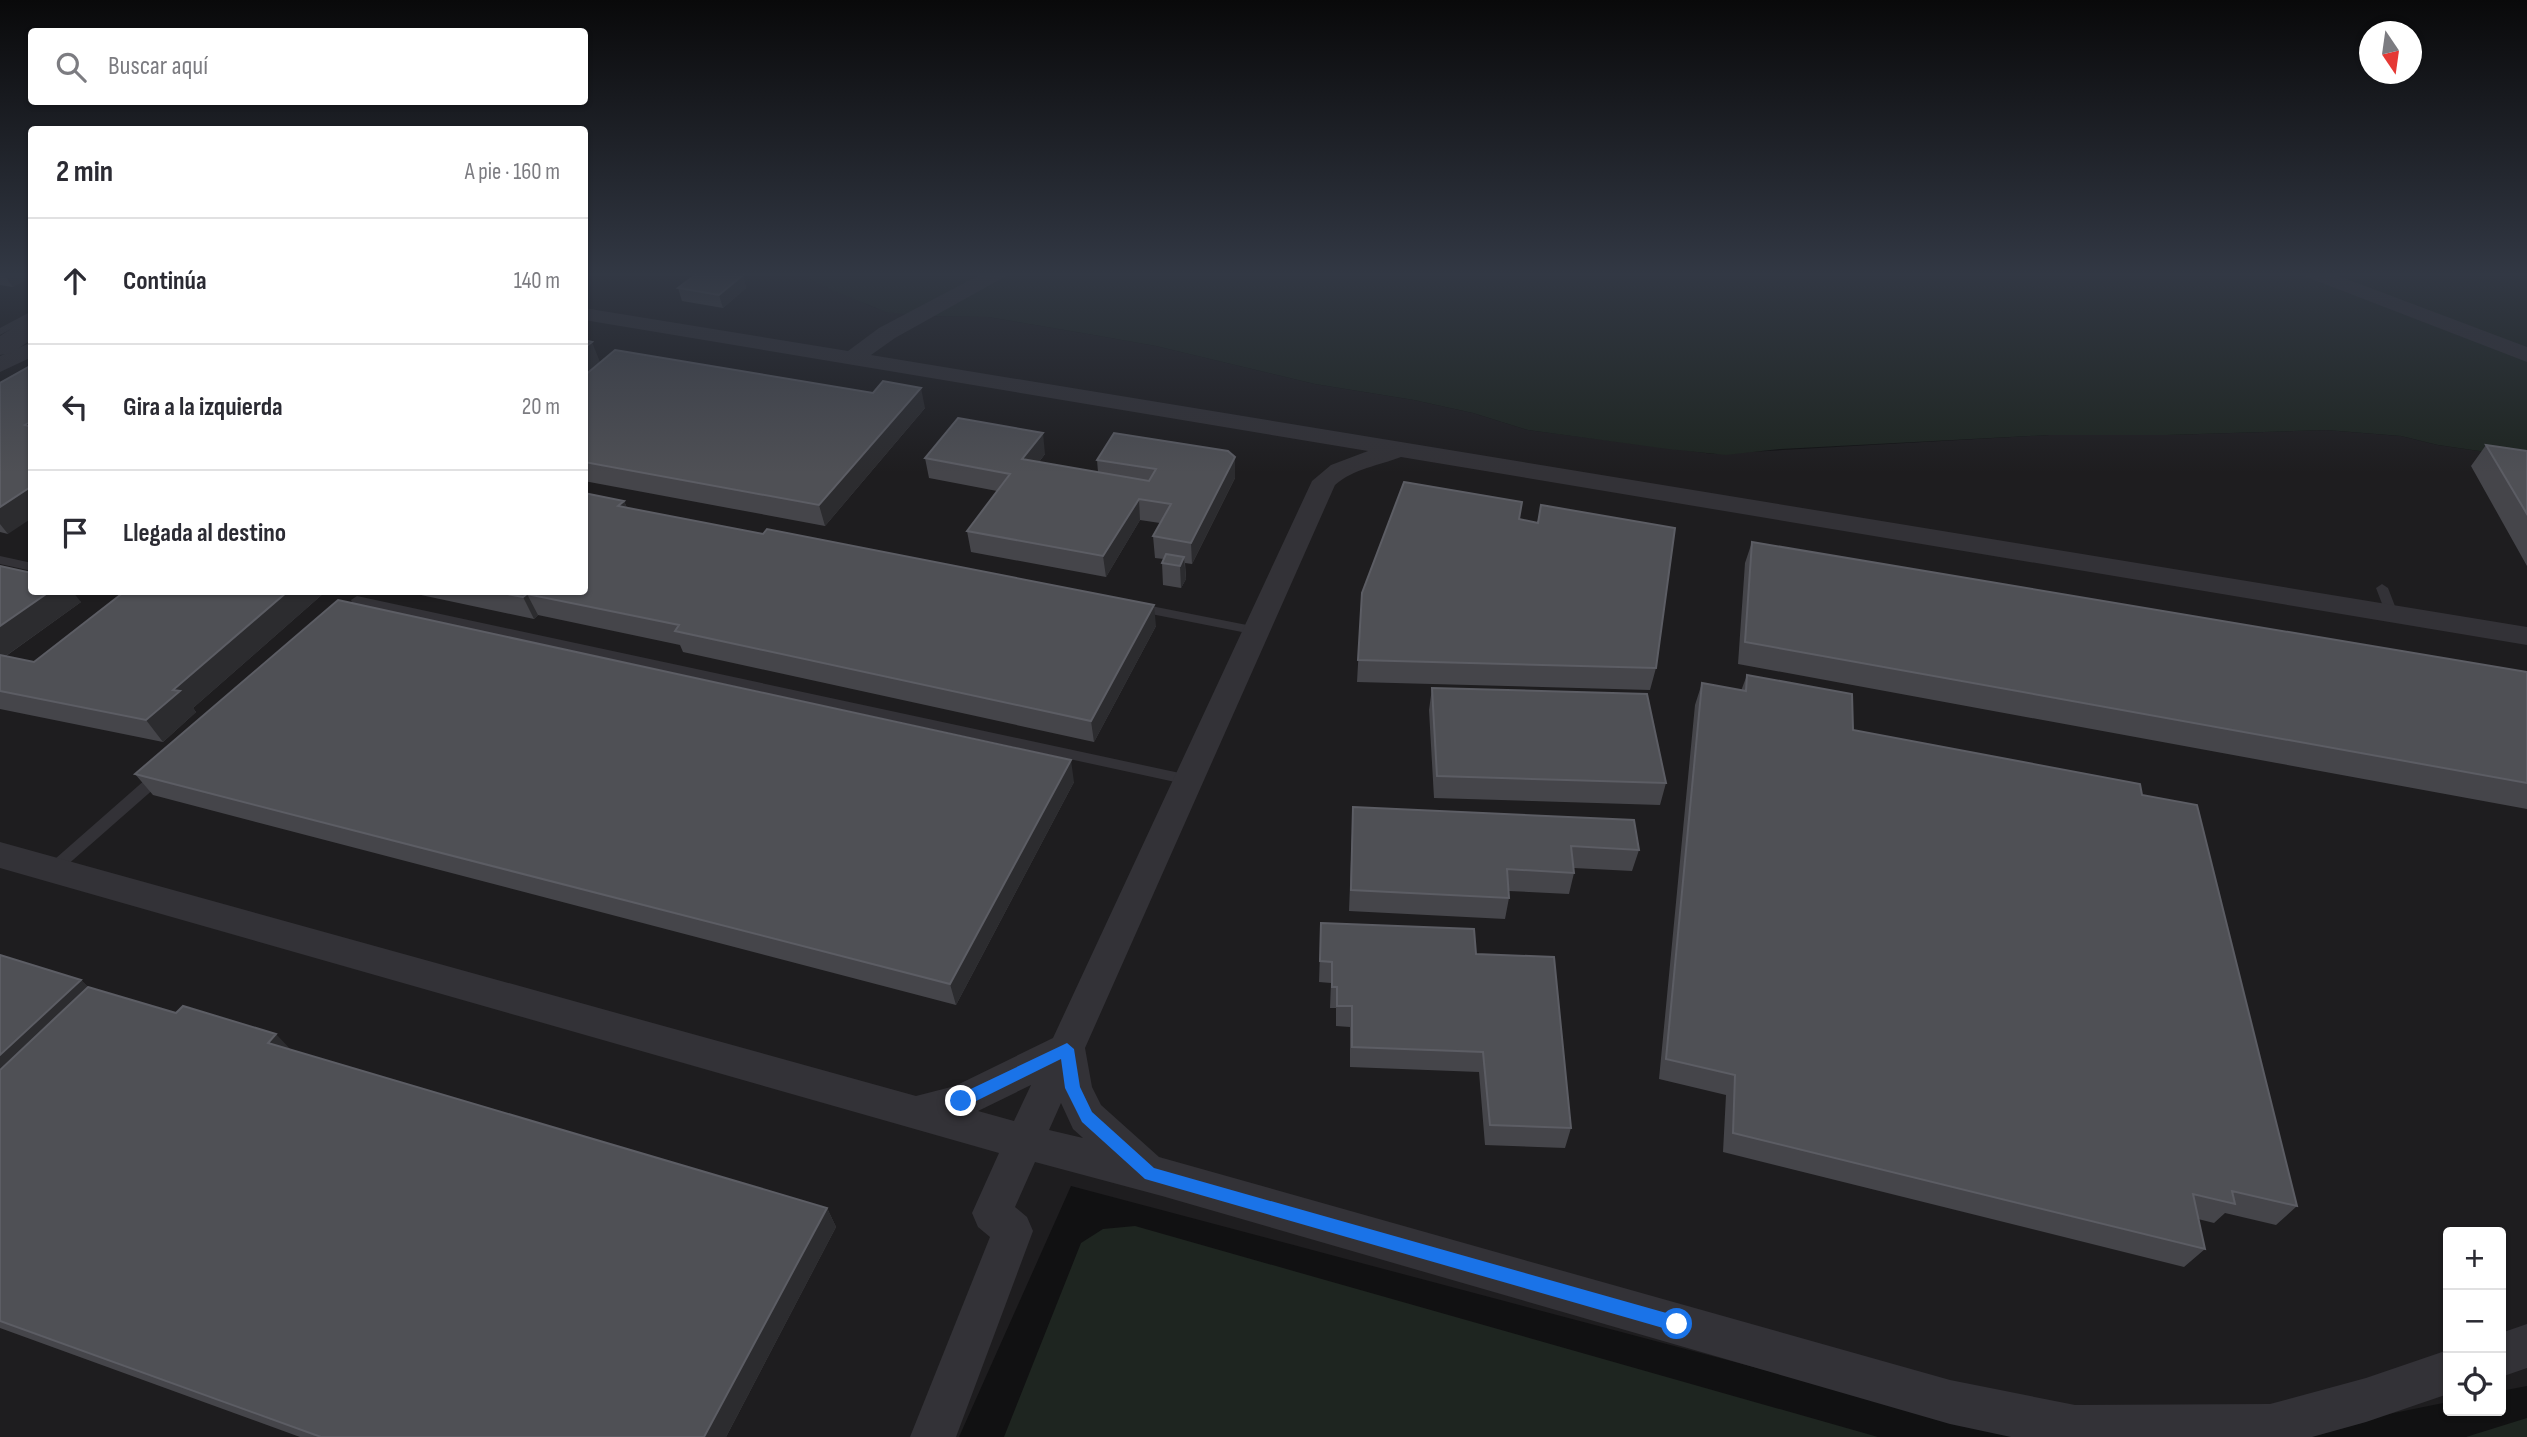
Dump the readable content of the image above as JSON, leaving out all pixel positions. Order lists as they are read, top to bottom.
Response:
{
  "north": "bottom",
  "page": {
    "search": "Buscar aquí",
    "heading": ["2 min", "A pie · 160 m"],
    "list": [
      ["Continúa", "140 m"],
      ["Gira a la izquierda", "20 m"],
      "Llegada al destino"
    ],
    "map_buttons": ["+", "−"]
  }
}
